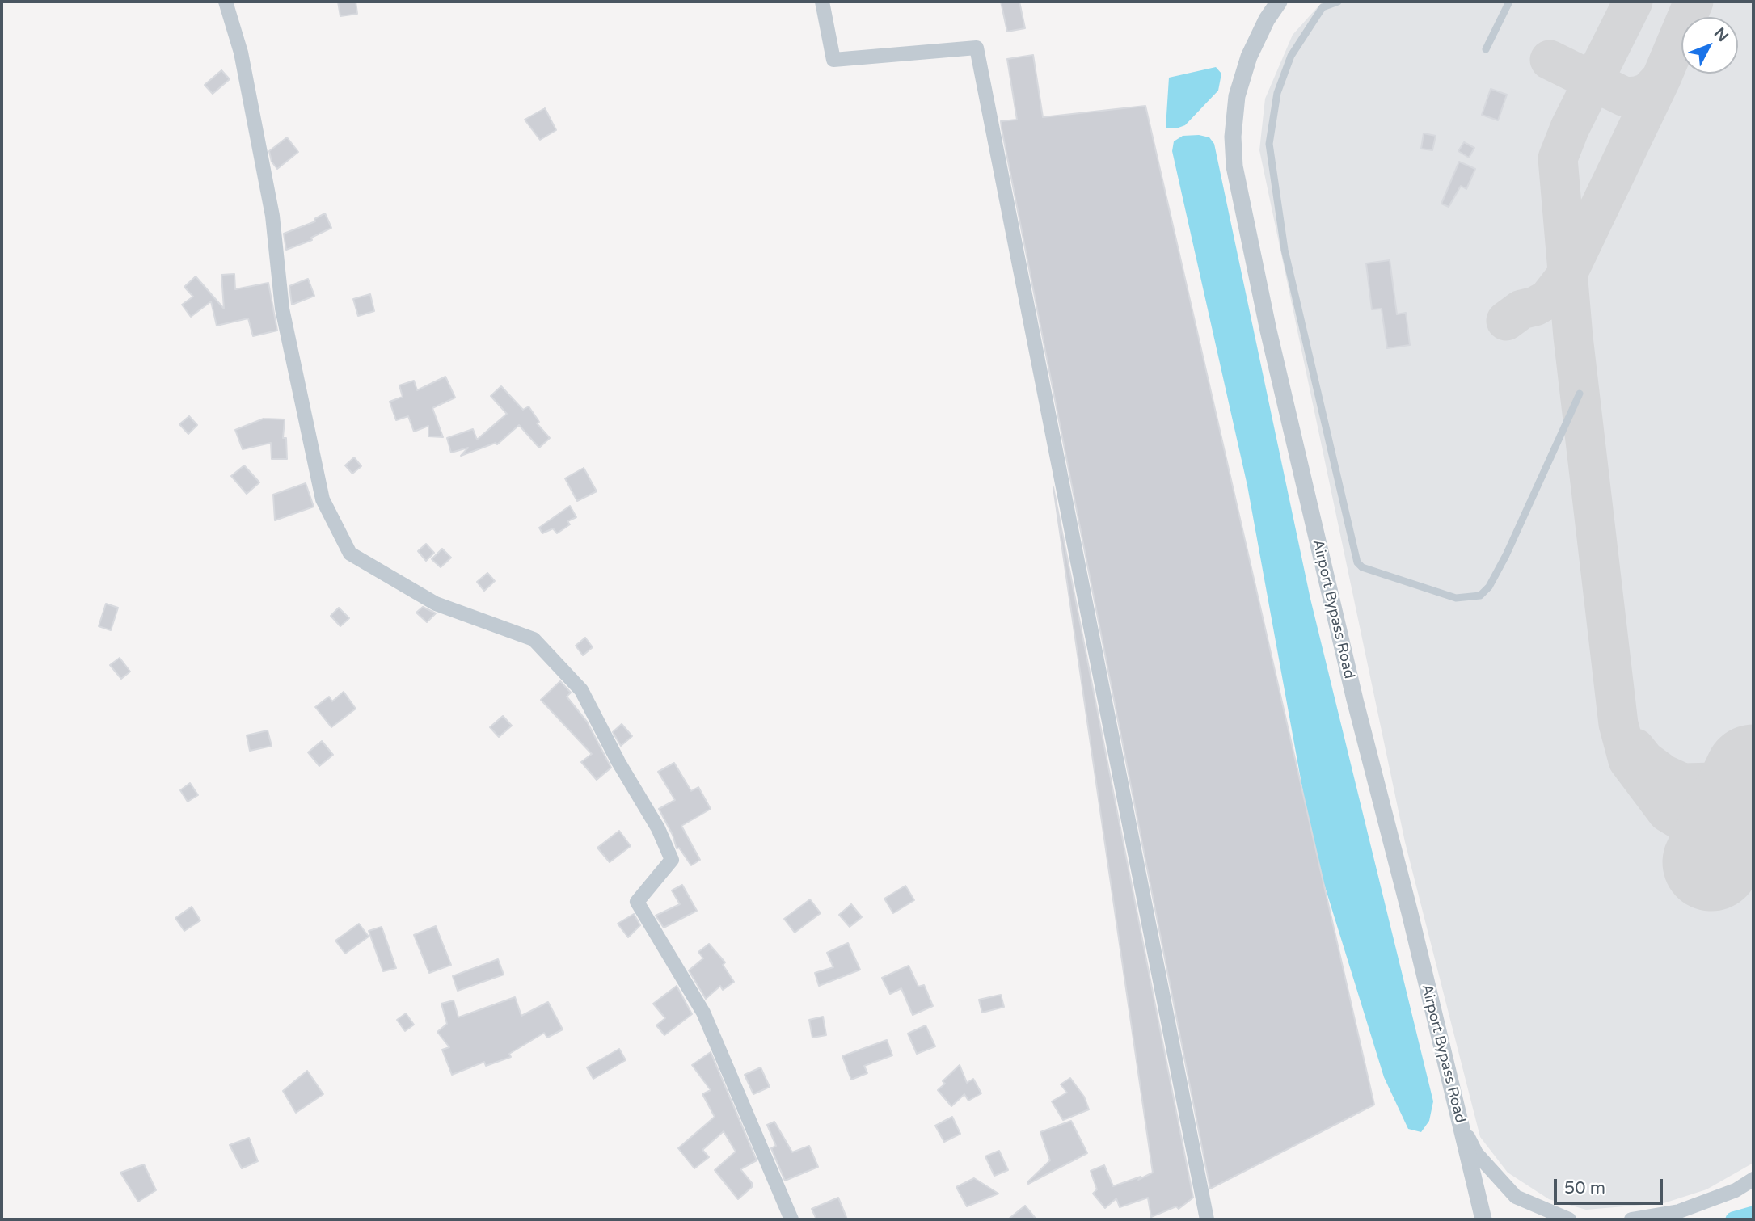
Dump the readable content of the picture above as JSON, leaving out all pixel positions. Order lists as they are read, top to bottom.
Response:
{
  "streets": {
    "street": ["Airport Bypass Road"]
  },
  "scale_bar": "50 m",
  "north": "top right"
}
